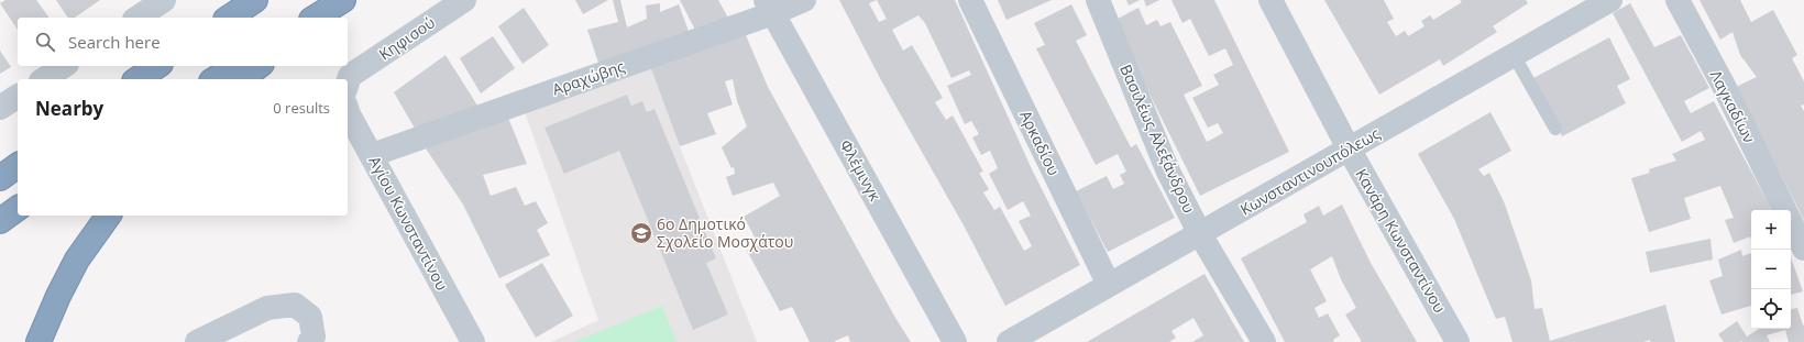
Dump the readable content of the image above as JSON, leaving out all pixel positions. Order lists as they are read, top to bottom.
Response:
{
  "streets": {
    "street": [
      "Κηφισού",
      "Αραχώβης",
      "Λαγκαδίων",
      "Βασιλέως Αλεξάνδρου",
      "Αρκαδίου",
      "Φλέμινγκ",
      "Κωνσταντινουπόλεως",
      "Αγίου Κωνσταντίνου",
      "Κανάρη Κωνσταντίνου"
    ]
  },
  "crossings": [
    ["Αραχώβης", "Φλέμινγκ"],
    ["Αραχώβης", "Αγίου Κωνσταντίνου"],
    ["Βασιλέως Αλεξάνδρου", "Κωνσταντινουπόλεως"],
    ["Αρκαδίου", "Κωνσταντινουπόλεως"],
    ["Κωνσταντινουπόλεως", "Κανάρη Κωνσταντίνου"]
  ],
  "places": {
    "school or university": ["6ο Δημοτικό Σχολείο Μοσχάτου"]
  },
  "page": {
    "search": "Search here",
    "heading": ["Nearby", "0 results"],
    "map_buttons": ["+", "−"]
  }
}
